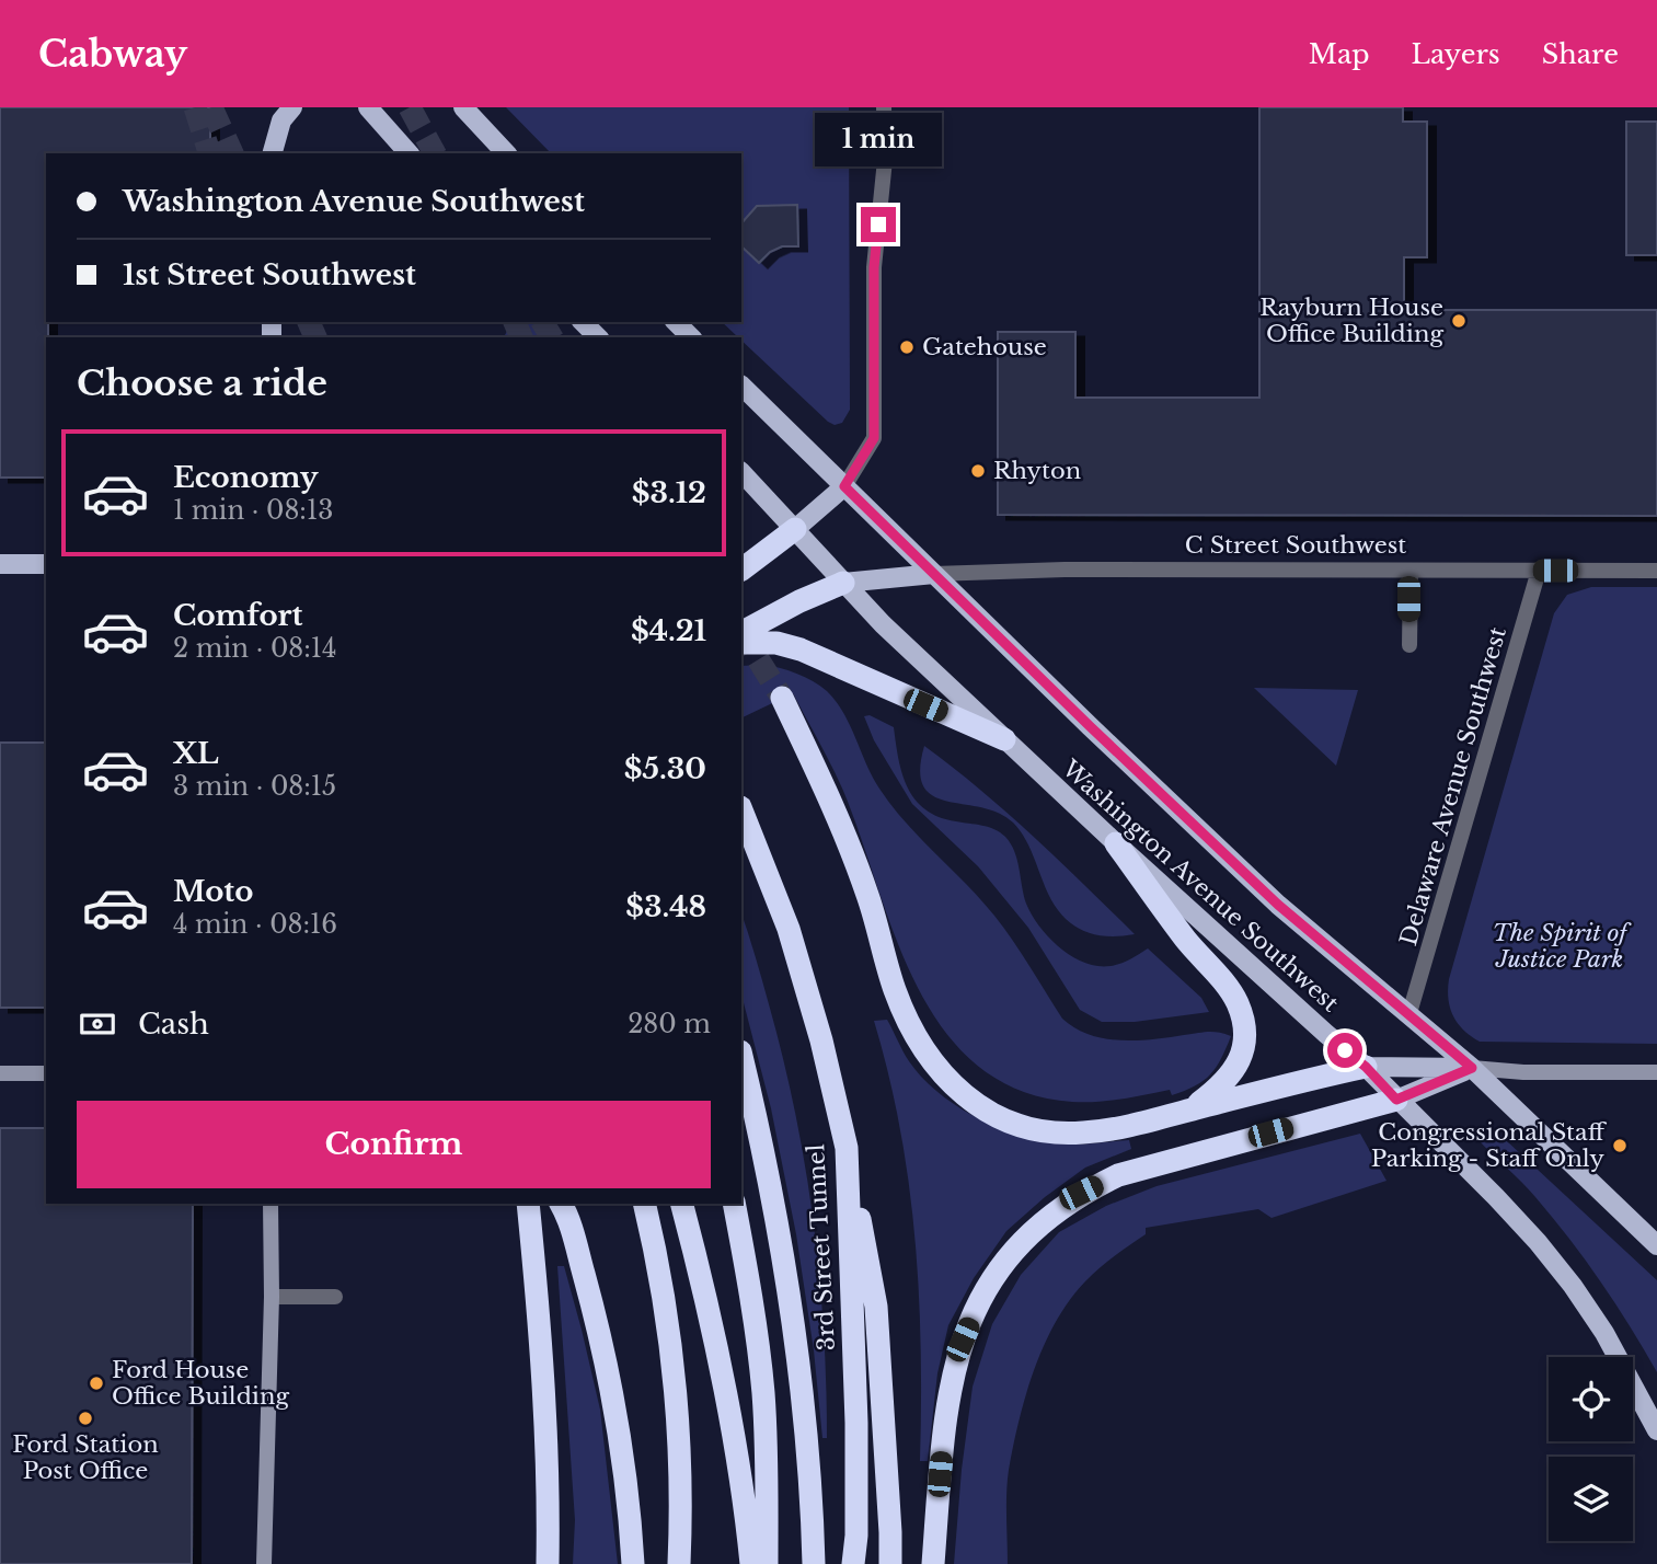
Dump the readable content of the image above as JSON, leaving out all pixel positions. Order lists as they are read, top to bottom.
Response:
{
  "streets": {
    "highway": ["3rd Street Tunnel"],
    "main road": ["Washington Avenue Southwest"],
    "street": ["C Street Southwest", "Delaware Avenue Southwest"]
  },
  "crossings": [
    ["C Street Southwest", "Delaware Avenue Southwest"],
    ["C Street Southwest", "Washington Avenue Southwest"],
    ["Delaware Avenue Southwest", "Washington Avenue Southwest"]
  ],
  "parks": ["The Spirit of Justice Park"],
  "places": [
    "Rayburn House Office Building",
    "Gatehouse",
    "Rhyton",
    "Congressional Staff Parking - Staff Only",
    "Ford House Office Building",
    "Ford Station Post Office"
  ],
  "page": {
    "header": "Cabway",
    "nav": ["Map", "Layers", "Share"],
    "bubble": "1 min",
    "banner": ["Washington Avenue Southwest", "1st Street Southwest"],
    "heading": "Choose a ride",
    "list": [
      {
        "name": "Economy",
        "note": "1 min · 08:13",
        "value": "$3.12"
      },
      {
        "name": "Comfort",
        "note": "2 min · 08:14",
        "value": "$4.21"
      },
      {
        "name": "XL",
        "note": "3 min · 08:15",
        "value": "$5.30"
      },
      {
        "name": "Moto",
        "note": "4 min · 08:16",
        "value": "$3.48"
      }
    ],
    "pay": ["Cash", "280 m"],
    "buttons": "Confirm"
  }
}
